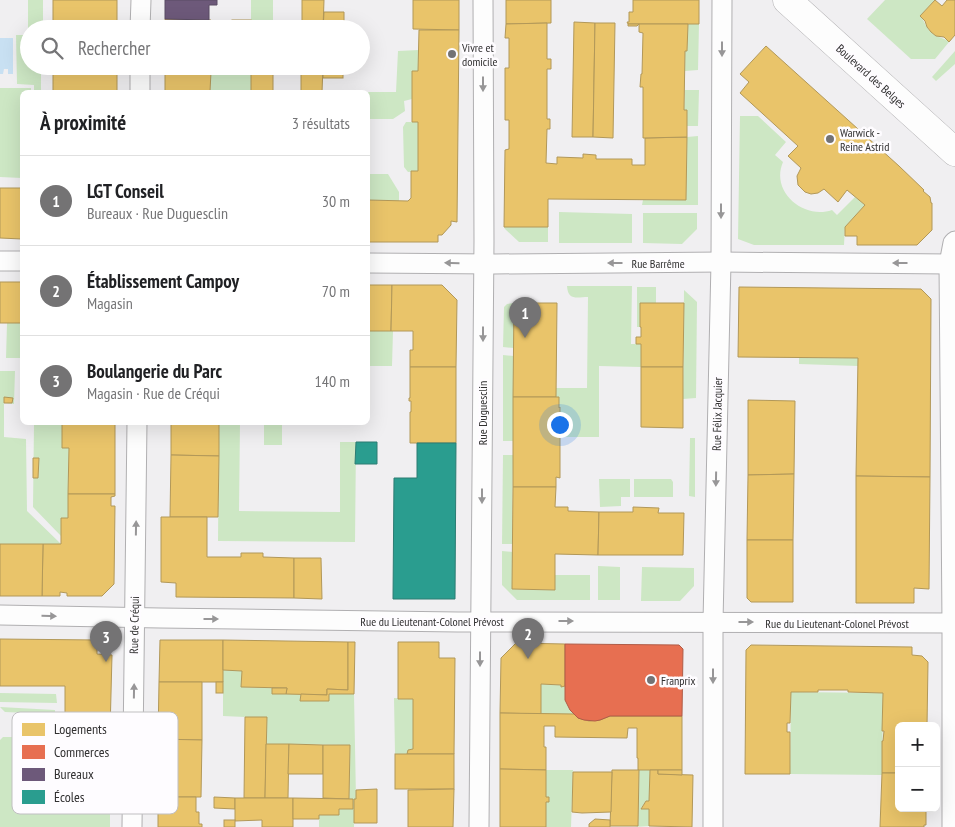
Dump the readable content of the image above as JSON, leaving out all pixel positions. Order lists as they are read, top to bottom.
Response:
{
  "streets": {
    "main road": ["Boulevard des Belges"],
    "street": [
      "Rue Barrême",
      "Rue Duguesclin",
      "Rue Félix Jacquier",
      "Rue du Lieutenant-Colonel Prévost",
      "Rue de Créqui"
    ]
  },
  "crossings": [
    ["Rue Barrême", "Rue Duguesclin"],
    ["Rue Barrême", "Rue Félix Jacquier"],
    ["Rue Duguesclin", "Rue du Lieutenant-Colonel Prévost"],
    ["Rue Félix Jacquier", "Rue du Lieutenant-Colonel Prévost"],
    ["Rue du Lieutenant-Colonel Prévost", "Rue de Créqui"]
  ],
  "one_way": [
    "Rue Barrême",
    "Rue Duguesclin",
    "Rue Félix Jacquier",
    "Rue du Lieutenant-Colonel Prévost",
    "Rue de Créqui"
  ],
  "places": ["Vivre et domicile", "Warwick - Reine Astrid", "Franprix"],
  "legend": [
    "Logements",
    "Commerces",
    "Bureaux",
    "Écoles"
  ],
  "page": {
    "search": "Rechercher",
    "heading": ["À proximité", "3 résultats"],
    "list": [
      {
        "mark": "1",
        "name": "LGT Conseil",
        "note": "Bureaux · Rue Duguesclin",
        "value": "30 m"
      },
      {
        "mark": "2",
        "name": "Établissement Campoy",
        "note": "Magasin",
        "value": "70 m"
      },
      {
        "mark": "3",
        "name": "Boulangerie du Parc",
        "note": "Magasin · Rue de Créqui",
        "value": "140 m"
      }
    ],
    "pins": ["1", "2", "3"],
    "map_buttons": ["+", "−"]
  }
}
